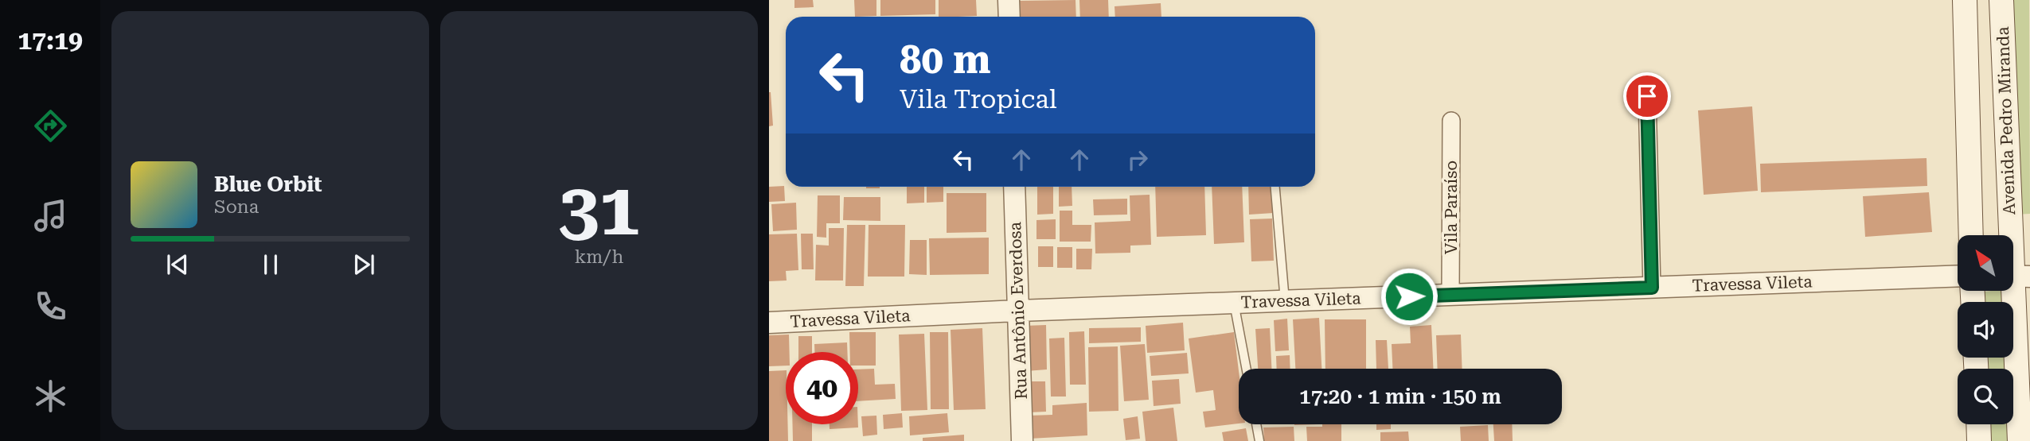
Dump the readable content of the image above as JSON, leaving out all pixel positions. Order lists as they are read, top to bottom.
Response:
{
  "streets": {
    "main road": ["Avenida Pedro Miranda"],
    "street": ["Vila Paraíso", "Travessa Vileta", "Rua Antônio Everdosa"]
  },
  "crossings": [
    ["Vila Paraíso", "Travessa Vileta"],
    ["Travessa Vileta", "Rua Antônio Everdosa"]
  ],
  "north": "top left",
  "page": {
    "tabs": "17:19",
    "tile": ["31", "km/h"],
    "turn": ["80 m", "Vila Tropical"],
    "song": ["Blue Orbit", "Sona"],
    "limit": "40",
    "trip": "17:20 · 1 min · 150 m"
  }
}
